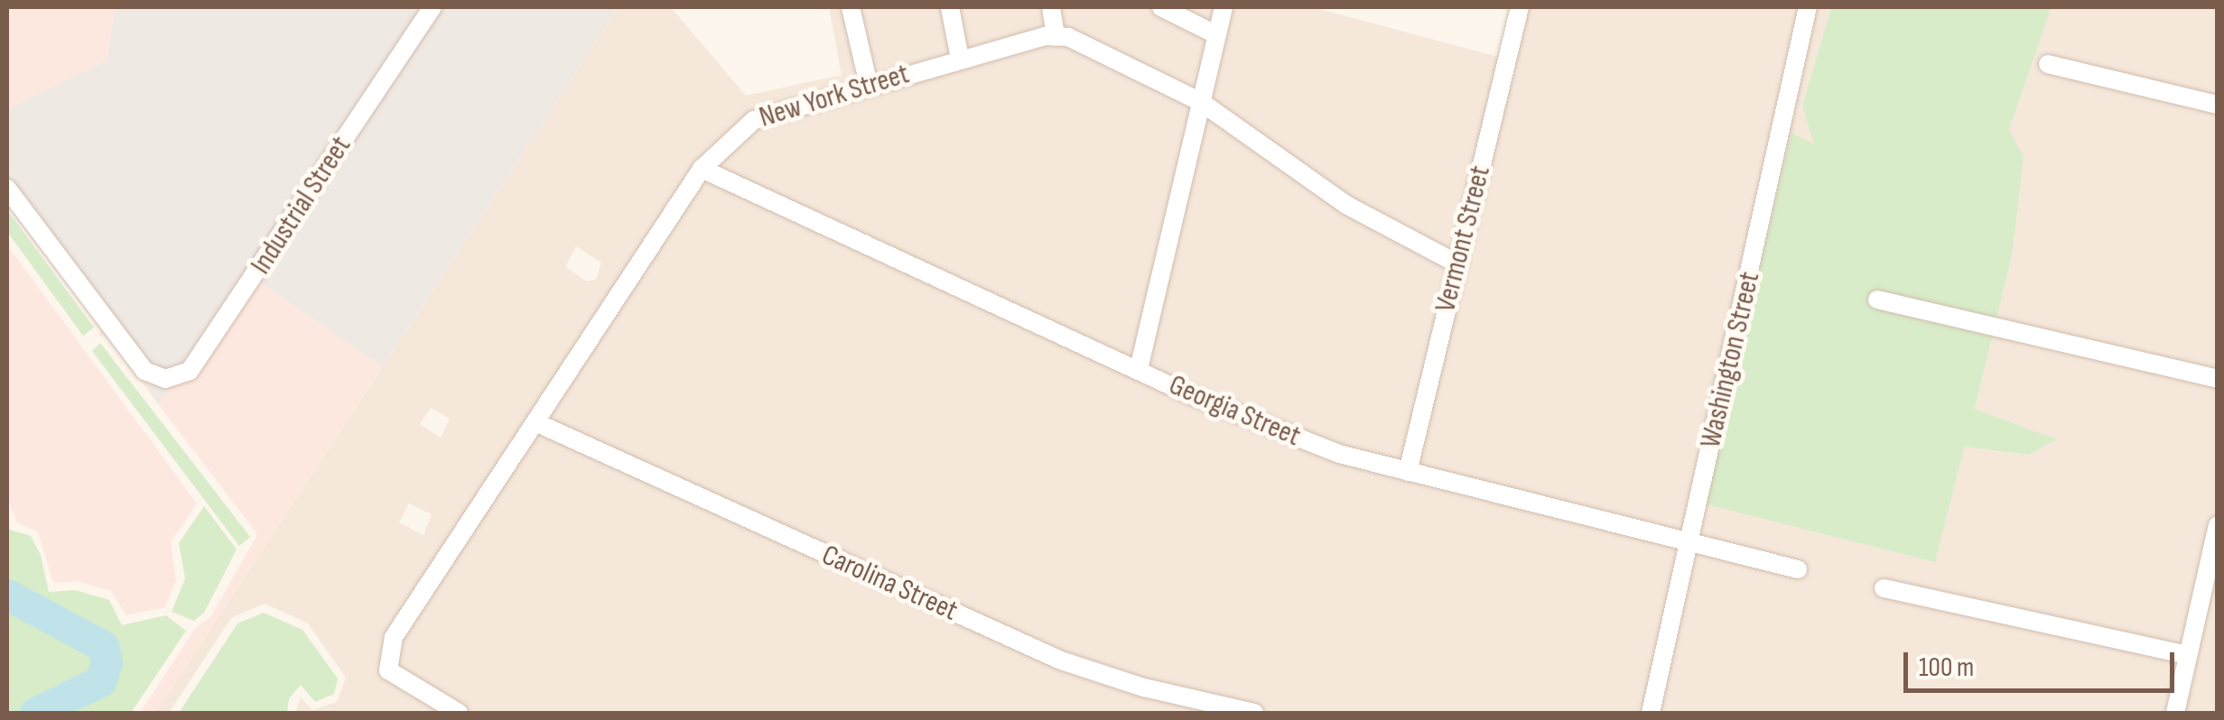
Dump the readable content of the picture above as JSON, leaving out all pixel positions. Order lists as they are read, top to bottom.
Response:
{
  "streets": {
    "street": [
      "New York Street",
      "Industrial Street",
      "Vermont Street",
      "Washington Street",
      "Georgia Street",
      "Carolina Street"
    ]
  },
  "crossings": [
    ["New York Street", "Vermont Street"],
    ["New York Street", "Georgia Street"],
    ["New York Street", "Carolina Street"],
    ["Vermont Street", "Georgia Street"],
    ["Washington Street", "Georgia Street"]
  ],
  "scale_bar": "100 m"
}
